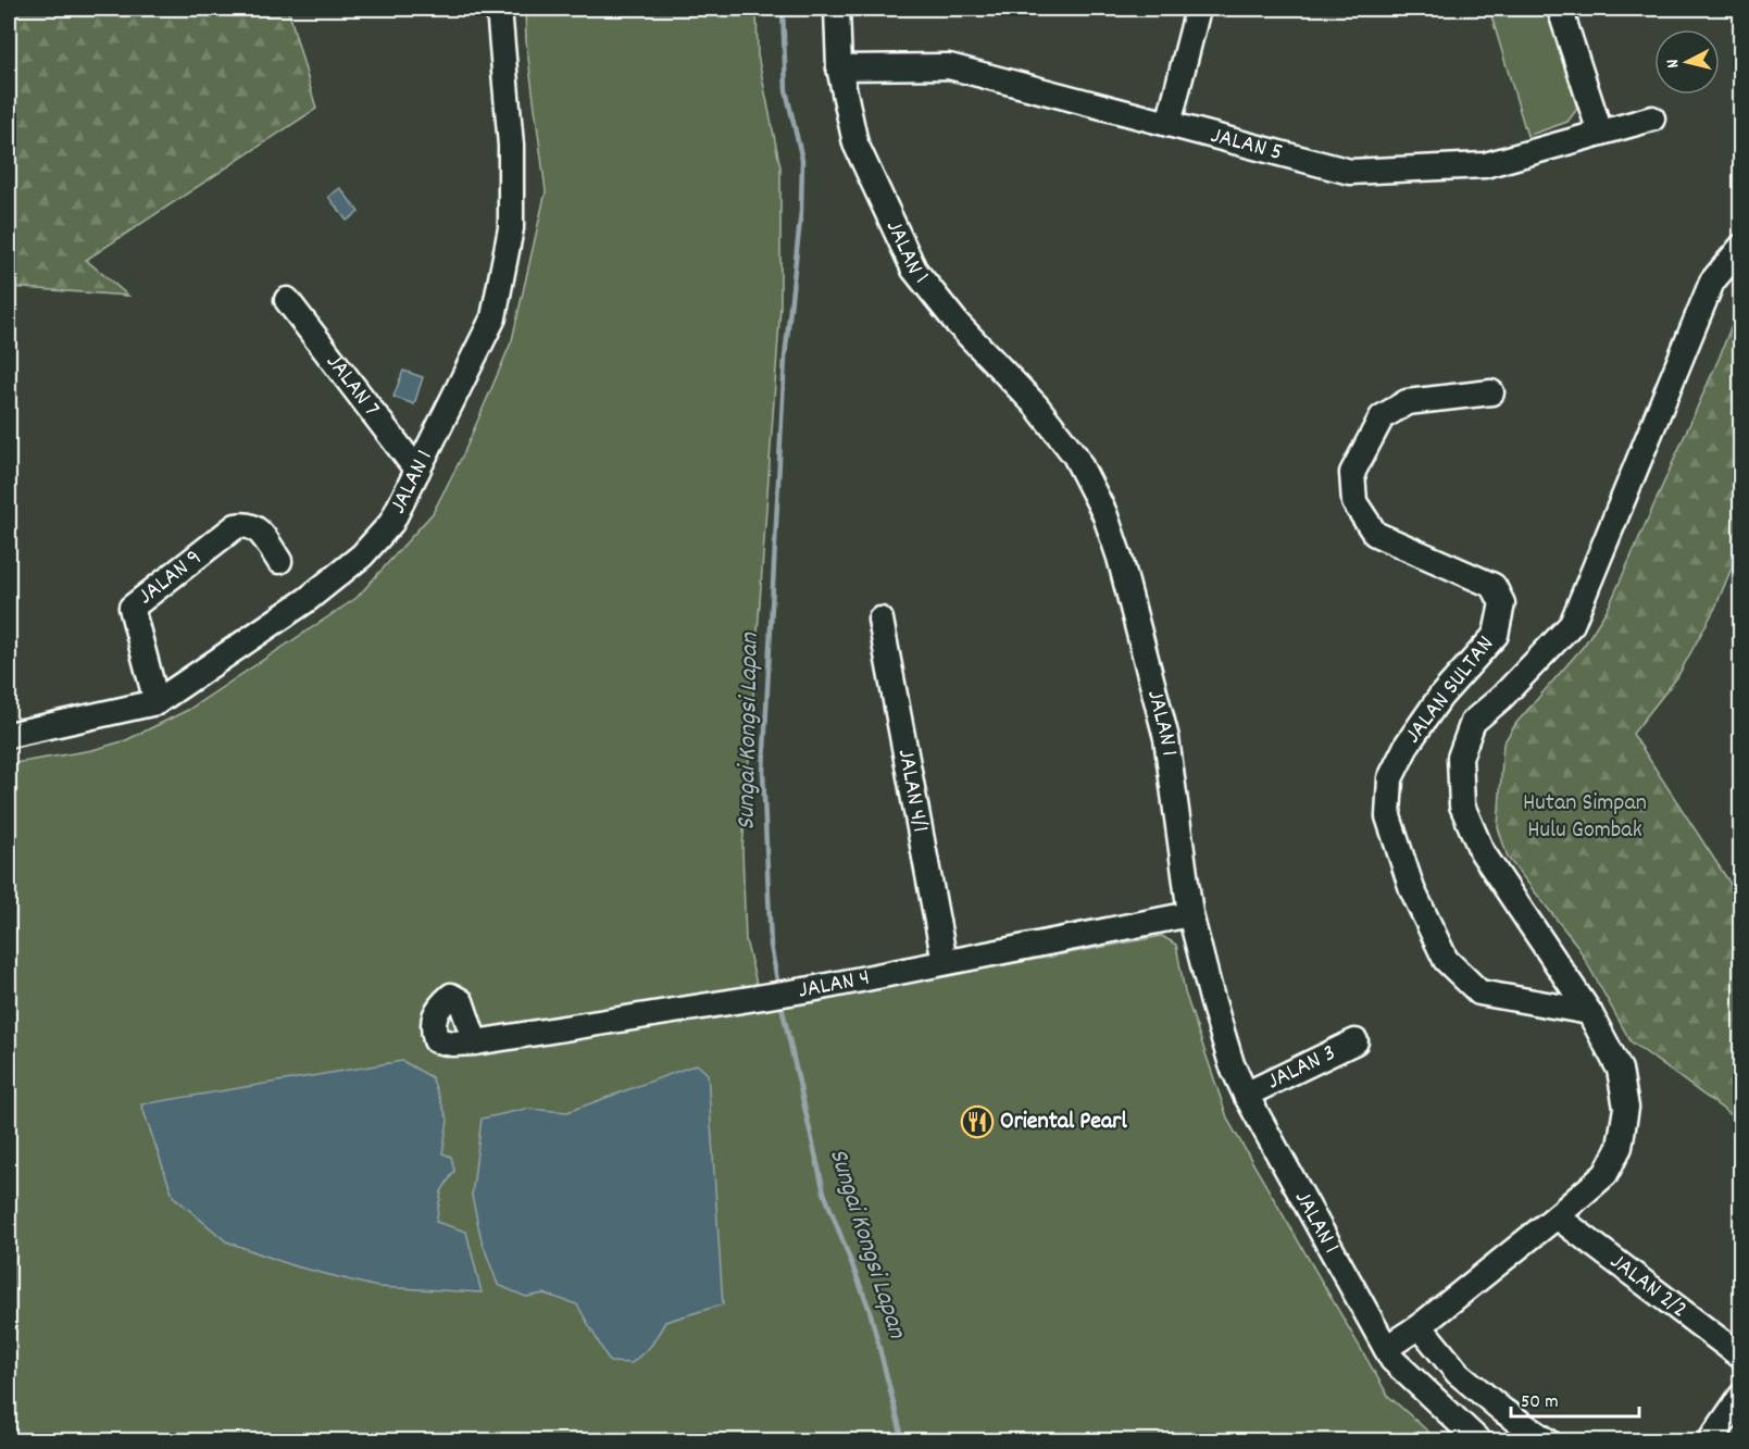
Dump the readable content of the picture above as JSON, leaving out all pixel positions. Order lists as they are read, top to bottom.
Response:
{
  "streets": {
    "street": [
      "JALAN 5",
      "JALAN 1",
      "JALAN 7",
      "JALAN 9",
      "JALAN SULTAN",
      "JALAN 4/1",
      "JALAN 4",
      "JALAN 3",
      "JALAN 2/2"
    ]
  },
  "crossings": [
    ["JALAN 5", "JALAN 1"],
    ["JALAN 1", "JALAN 7"],
    ["JALAN 1", "JALAN 9"],
    ["JALAN 1", "JALAN 4"],
    ["JALAN 1", "JALAN 3"],
    ["JALAN 4/1", "JALAN 4"]
  ],
  "water": ["Sungai Kongsi Lapan"],
  "parks": ["Hutan Simpan Hulu Gombak"],
  "places": {
    "restaurant": ["Oriental Pearl"]
  },
  "scale_bar": "50 m",
  "north": "left"
}
